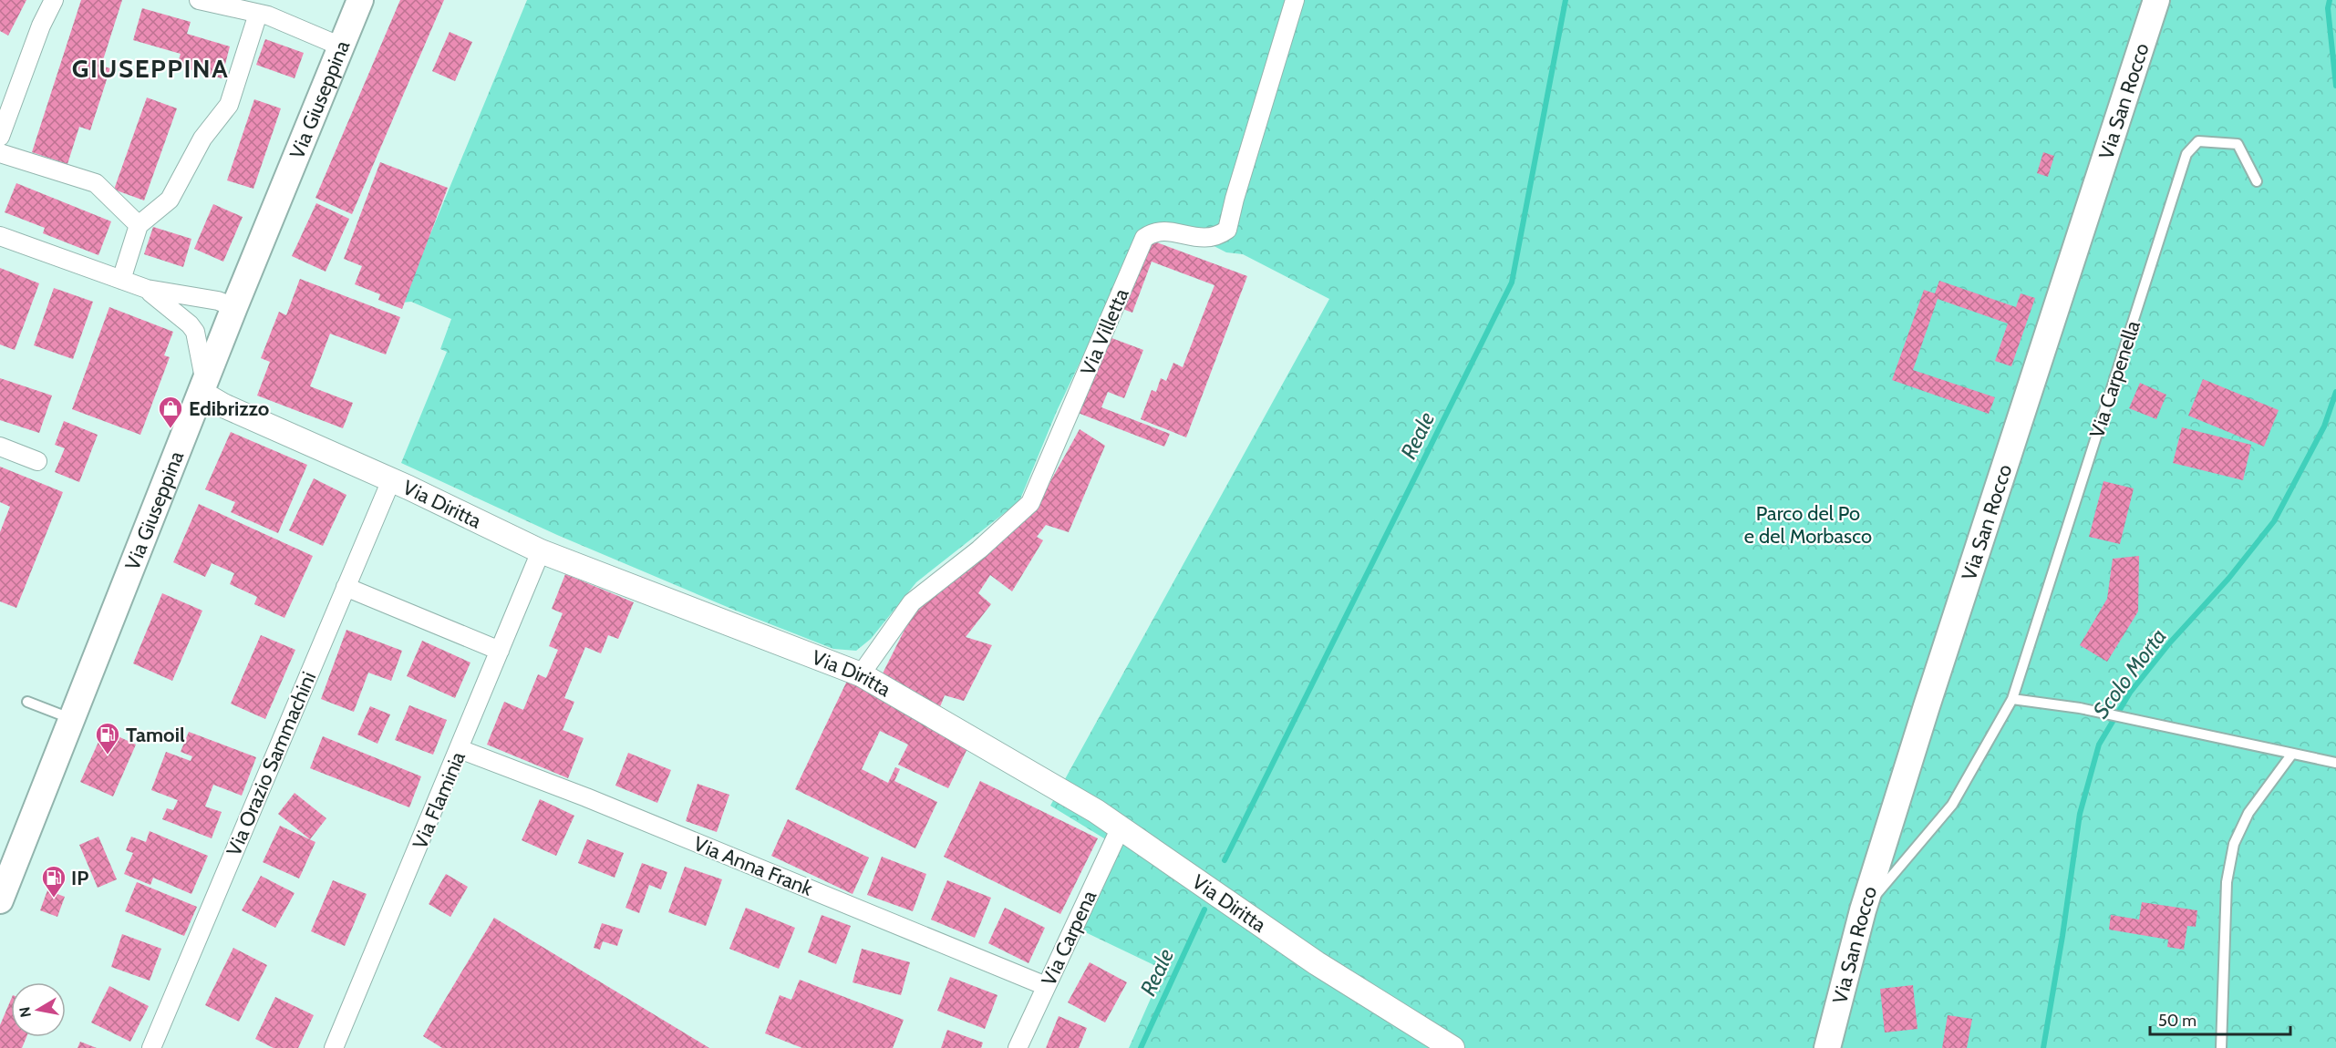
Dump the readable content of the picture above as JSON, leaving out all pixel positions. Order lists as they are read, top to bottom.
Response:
{
  "streets": {
    "main road": ["Via Giuseppina", "Via San Rocco"],
    "street": [
      "Via Villetta",
      "Via Diritta",
      "Via Orazio Sammachini",
      "Via Flaminia",
      "Via Anna Frank",
      "Via Carpena"
    ],
    "lane": ["Via Carpenella"]
  },
  "crossings": [
    ["Via Giuseppina", "Via Diritta"],
    ["Via San Rocco", "Via Carpenella"],
    ["Via Villetta", "Via Diritta"],
    ["Via Diritta", "Via Orazio Sammachini"],
    ["Via Diritta", "Via Flaminia"],
    ["Via Diritta", "Via Carpena"],
    ["Via Flaminia", "Via Anna Frank"],
    ["Via Anna Frank", "Via Carpena"]
  ],
  "districts": ["GIUSEPPINA"],
  "water": ["Reale", "Scolo Morta"],
  "parks": ["Parco del Po e del Morbasco"],
  "places": {
    "shop": ["Edibrizzo"],
    "fuel station": ["Tamoil", "IP"]
  },
  "scale_bar": "50 m",
  "north": "left"
}
